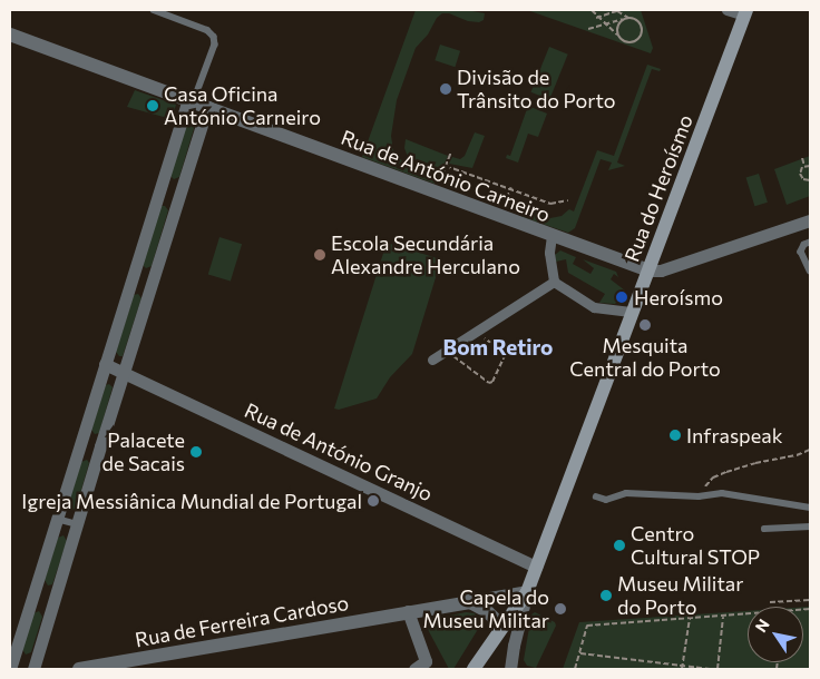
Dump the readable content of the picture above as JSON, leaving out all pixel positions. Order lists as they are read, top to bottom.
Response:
{
  "streets": {
    "main road": ["Rua do Heroísmo"],
    "street": ["Rua de António Carneiro", "Rua de António Granjo", "Rua de Ferreira Cardoso"]
  },
  "crossings": [
    ["Rua de António Carneiro", "Rua do Heroísmo"],
    ["Rua do Heroísmo", "Rua de António Granjo"],
    ["Rua do Heroísmo", "Rua de Ferreira Cardoso"]
  ],
  "districts": ["Bom Retiro"],
  "places": [
    "Divisão de Trânsito do Porto",
    "Casa Oficina António Carneiro",
    "Escola Secundária Alexandre Herculano",
    "Heroísmo",
    "Mesquita Central do Porto",
    "Infraspeak",
    "Palacete de Sacais",
    "Igreja Messiânica Mundial de Portugal",
    "Centro Cultural STOP",
    "Museu Militar do Porto",
    "Capela do Museu Militar"
  ],
  "north": "top left"
}
